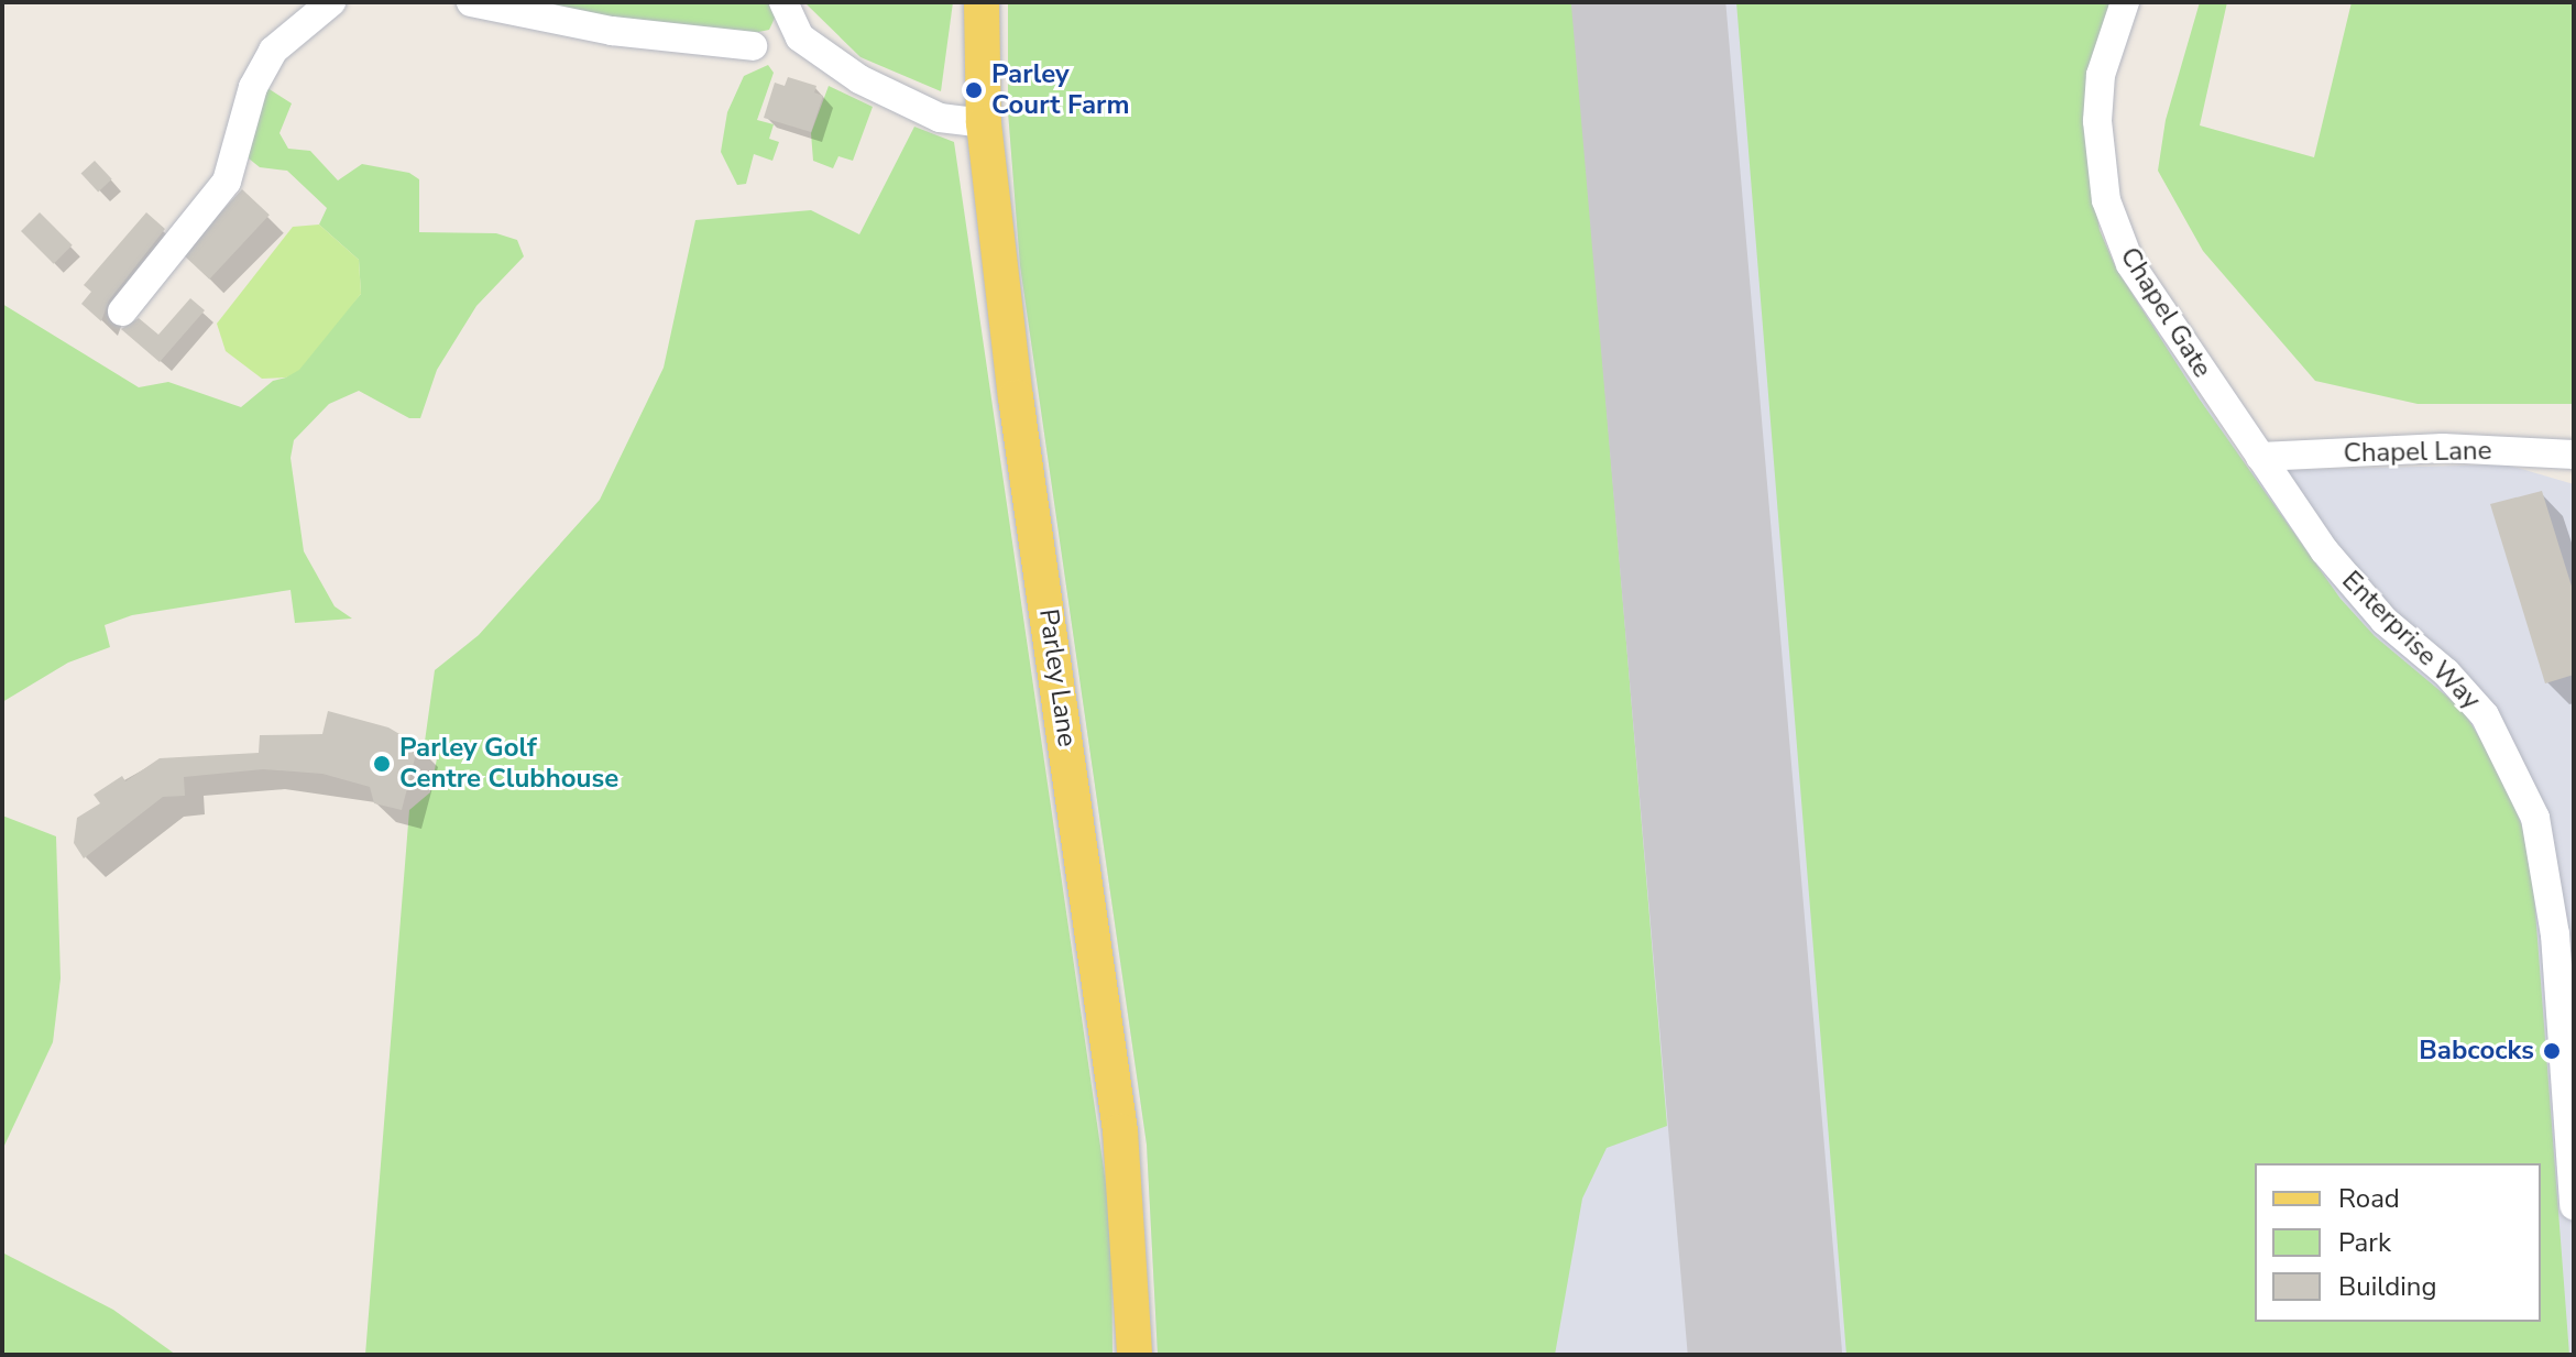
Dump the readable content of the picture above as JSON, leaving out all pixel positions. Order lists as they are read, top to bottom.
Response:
{
  "streets": {
    "main road": ["Parley Lane"],
    "street": ["Chapel Gate", "Chapel Lane", "Enterprise Way"]
  },
  "crossings": [
    ["Chapel Gate", "Chapel Lane"],
    ["Chapel Gate", "Enterprise Way"],
    ["Chapel Lane", "Enterprise Way"]
  ],
  "places": ["Parley Court Farm", "Parley Golf Centre Clubhouse", "Babcocks"],
  "legend": ["Road", "Park", "Building"]
}
